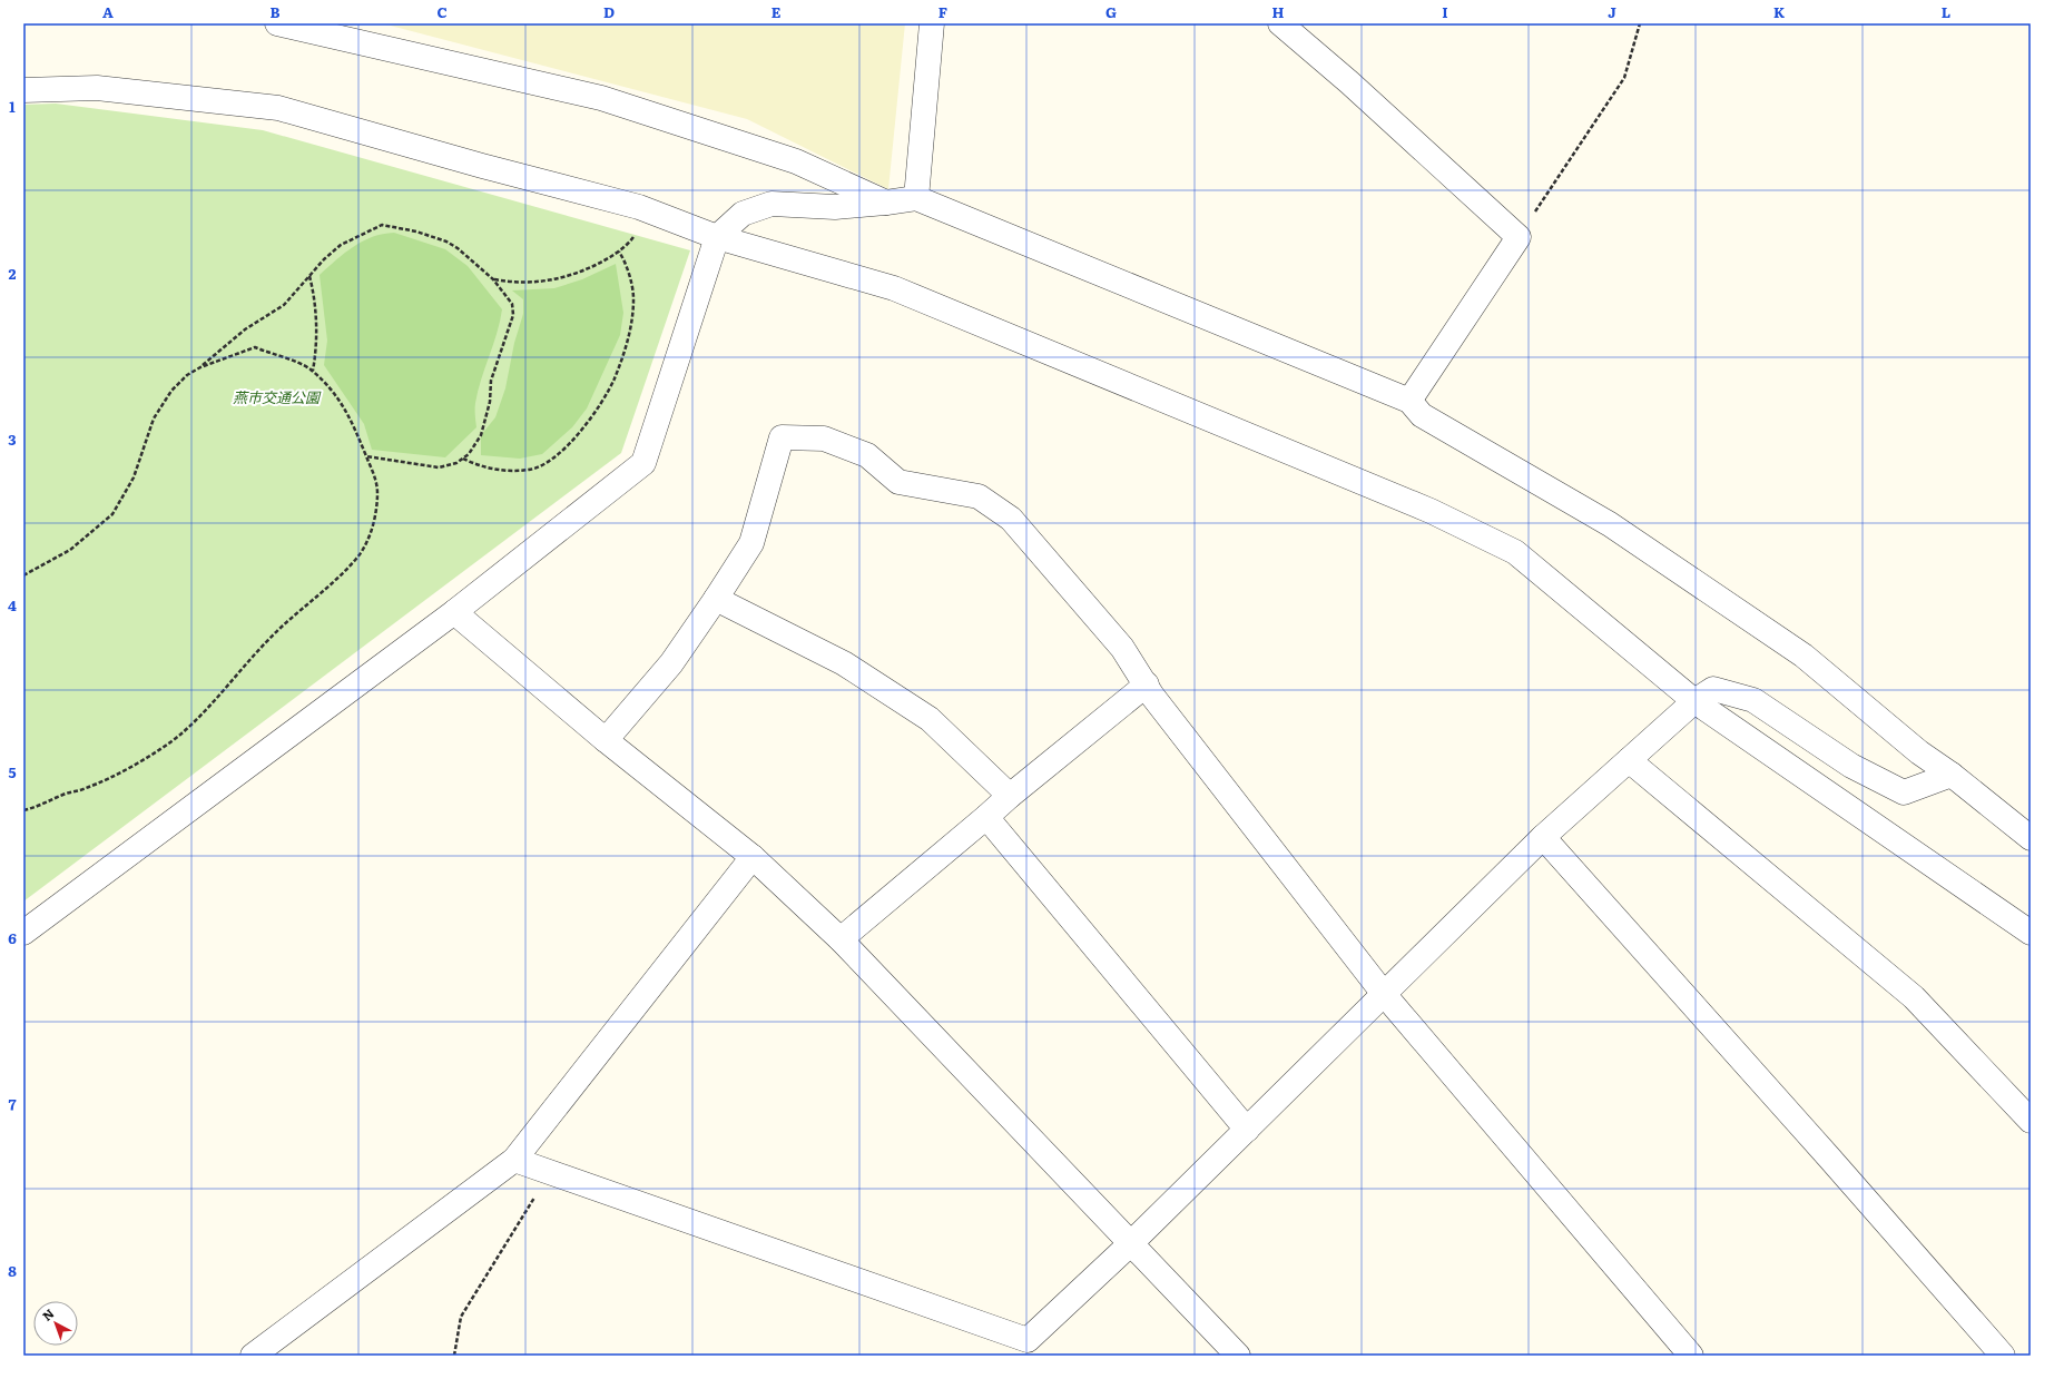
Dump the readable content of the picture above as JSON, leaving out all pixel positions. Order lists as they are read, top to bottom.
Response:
{
  "parks": ["燕市交通公園"],
  "north": "top left",
  "grid": {
    "columns": [
      "A",
      "B",
      "C",
      "D",
      "E",
      "F",
      "G",
      "H",
      "I",
      "J",
      "K",
      "L"
    ],
    "rows": [
      "1",
      "2",
      "3",
      "4",
      "5",
      "6",
      "7",
      "8"
    ]
  }
}
